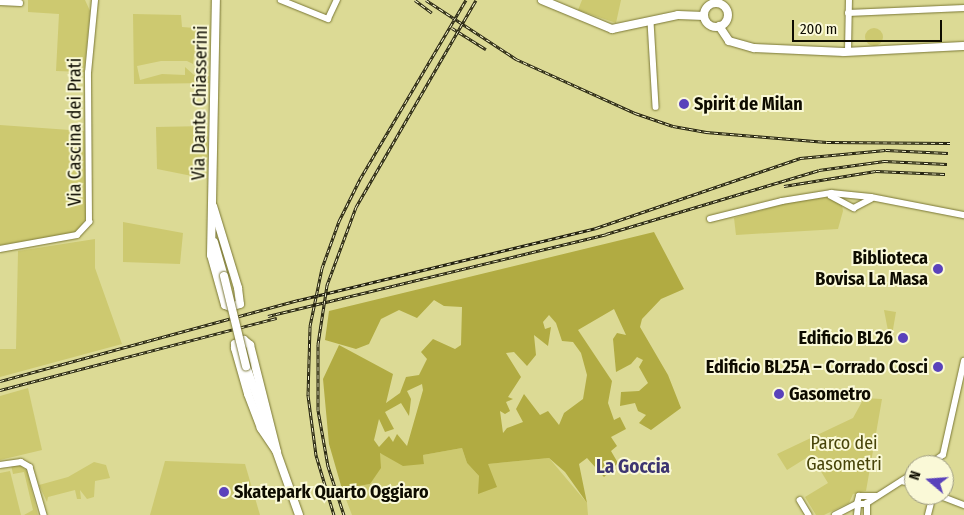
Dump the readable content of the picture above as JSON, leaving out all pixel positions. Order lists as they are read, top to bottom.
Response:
{
  "streets": {
    "street": ["Via Dante Chiasserini", "Via Cascina dei Prati"]
  },
  "districts": ["La Goccia"],
  "parks": ["Parco dei Gasometri"],
  "places": [
    "Spirit de Milan",
    "Biblioteca Bovisa La Masa",
    "Edificio BL26",
    "Edificio BL25A – Corrado Cosci",
    "Gasometro",
    "Skatepark Quarto Oggiaro"
  ],
  "scale_bar": "200 m",
  "north": "left"
}
